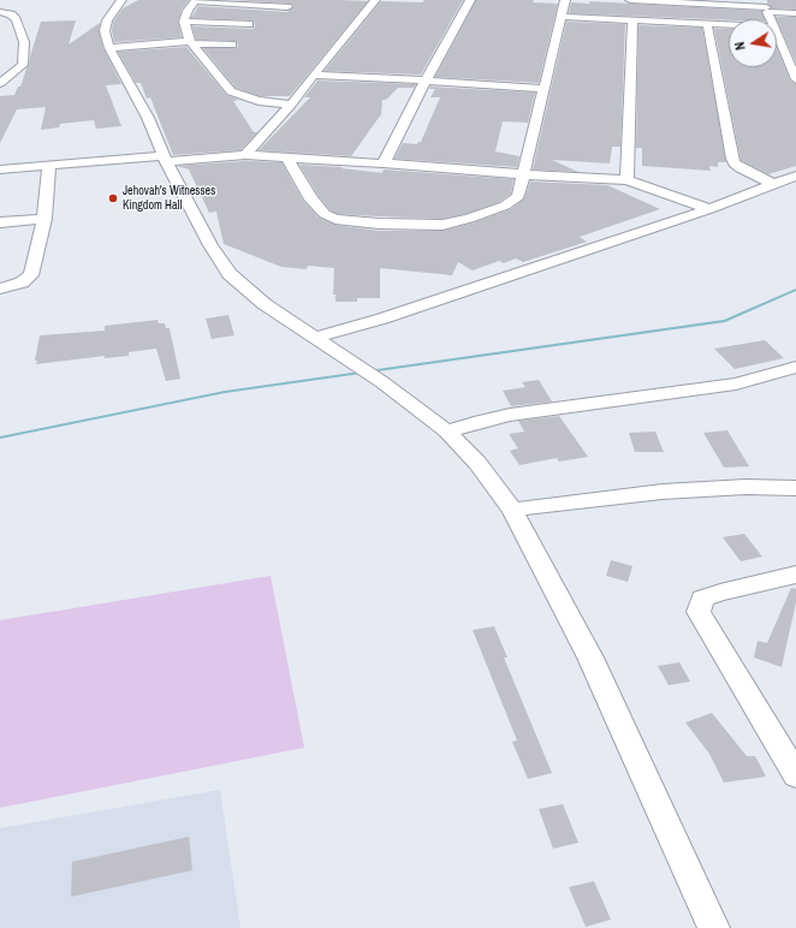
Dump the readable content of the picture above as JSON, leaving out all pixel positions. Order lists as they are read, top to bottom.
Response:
{
  "places": ["Jehovah's Witnesses Kingdom Hall"],
  "north": "left"
}
